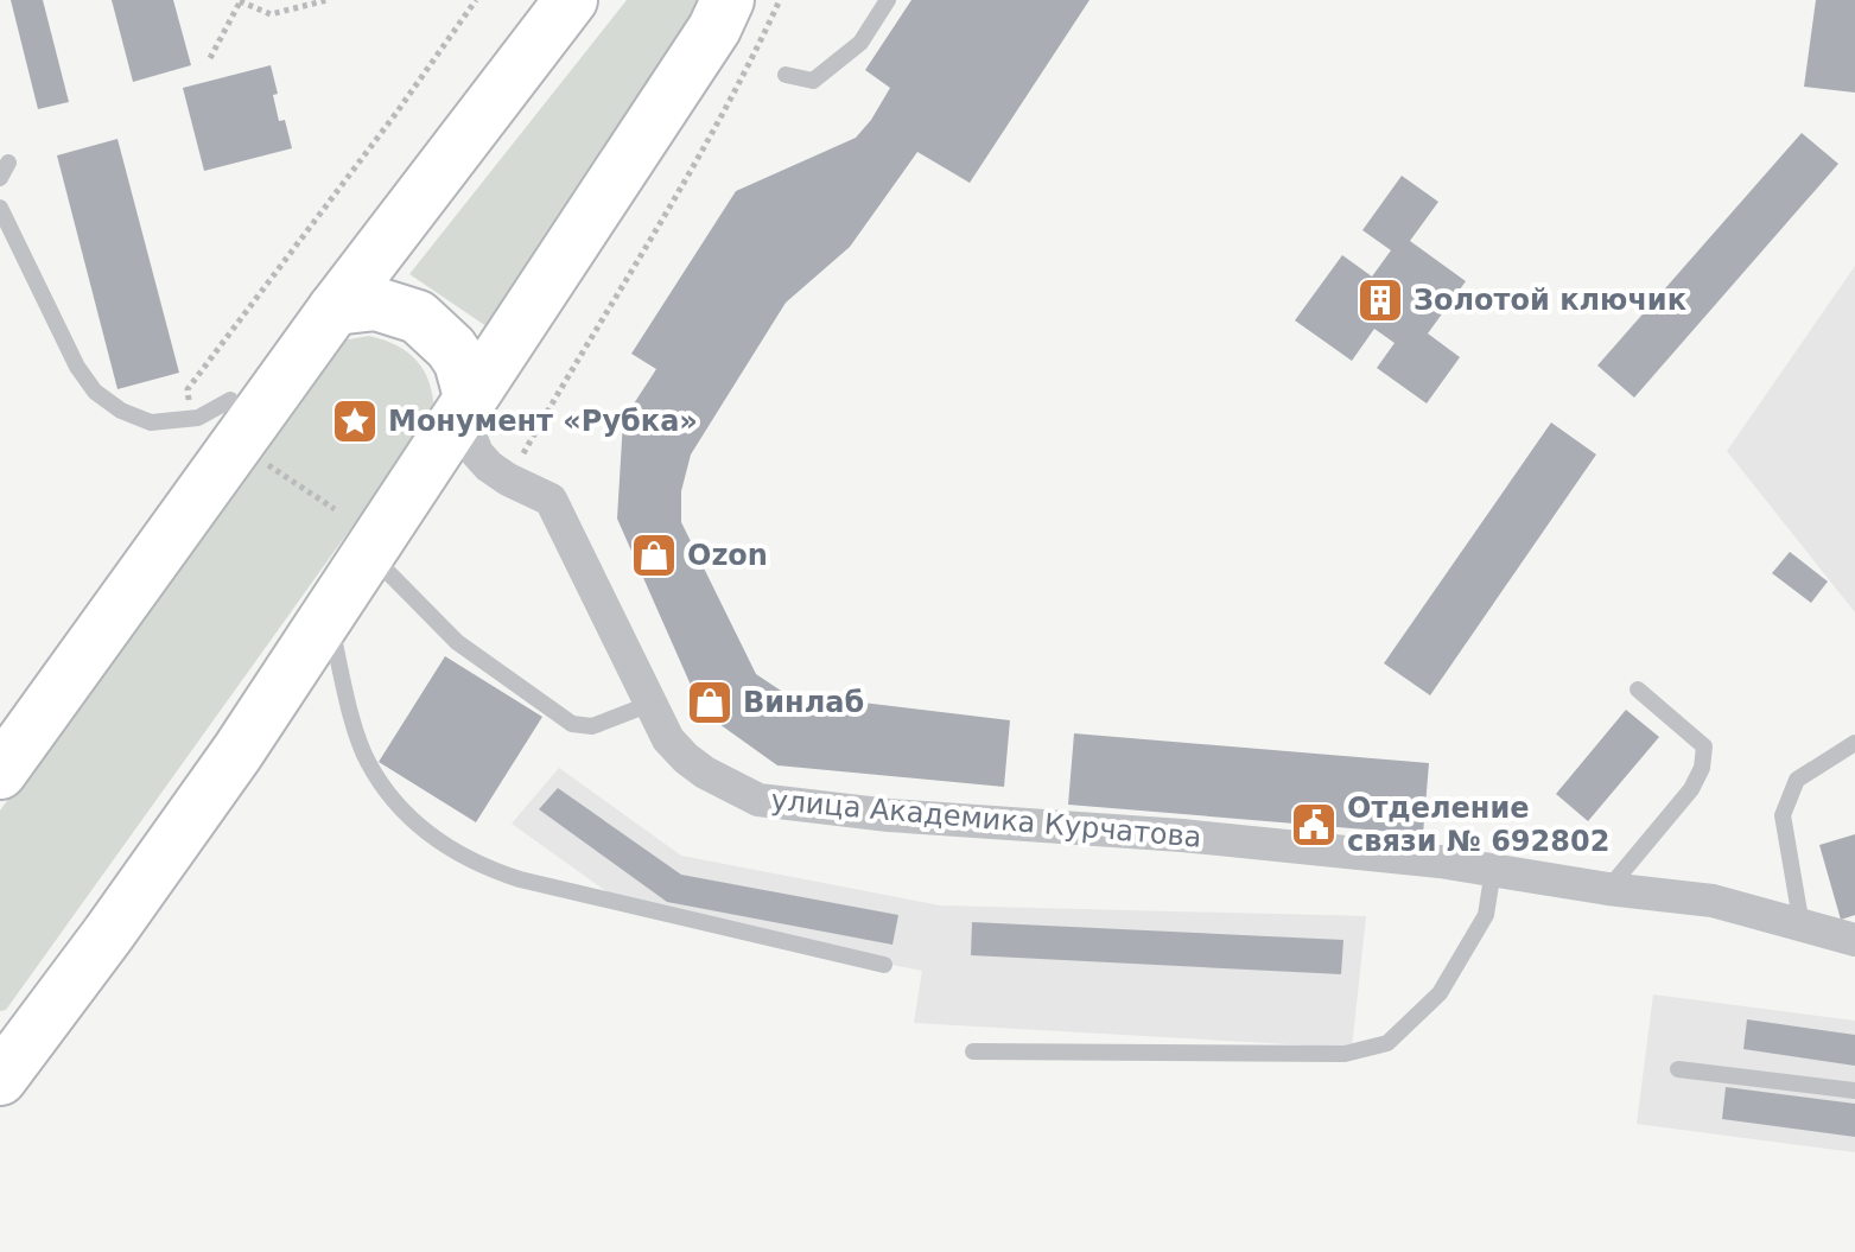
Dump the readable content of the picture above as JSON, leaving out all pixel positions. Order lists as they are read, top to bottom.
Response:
{
  "streets": {
    "main road": ["улица Академика Курчатова"]
  },
  "places": {
    "building": ["Золотой ключик"],
    "place": ["Монумент «Рубка»"],
    "shop": ["Ozon", "Винлаб"],
    "public building": ["Отделение связи № 692802"]
  }
}
